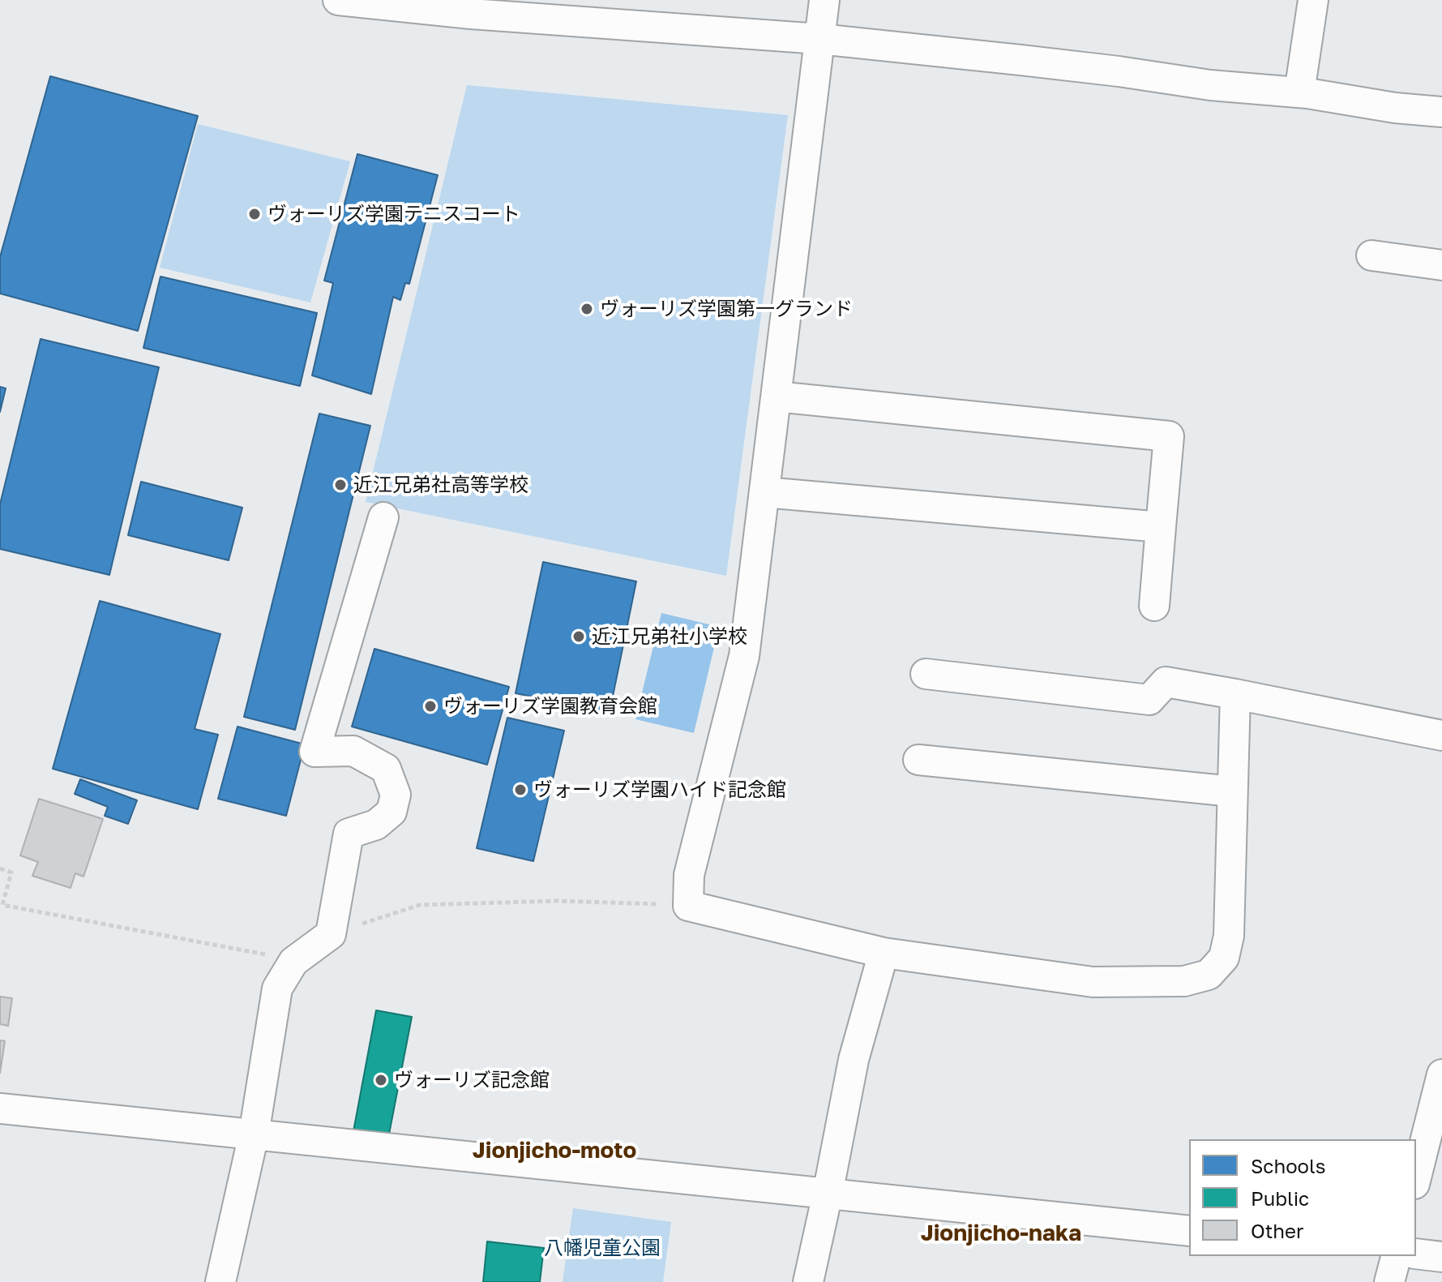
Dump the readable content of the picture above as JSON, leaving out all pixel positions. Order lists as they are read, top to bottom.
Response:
{
  "districts": ["Jionjicho-moto", "Jionjicho-naka"],
  "parks": ["八幡児童公園"],
  "places": [
    "ヴォーリズ学園テニスコート",
    "ヴォーリズ学園第一グランド",
    "近江兄弟社高等学校",
    "近江兄弟社小学校",
    "ヴォーリズ学園教育会館",
    "ヴォーリズ学園ハイド記念館",
    "ヴォーリズ記念館"
  ],
  "legend": ["Schools", "Public", "Other"]
}
